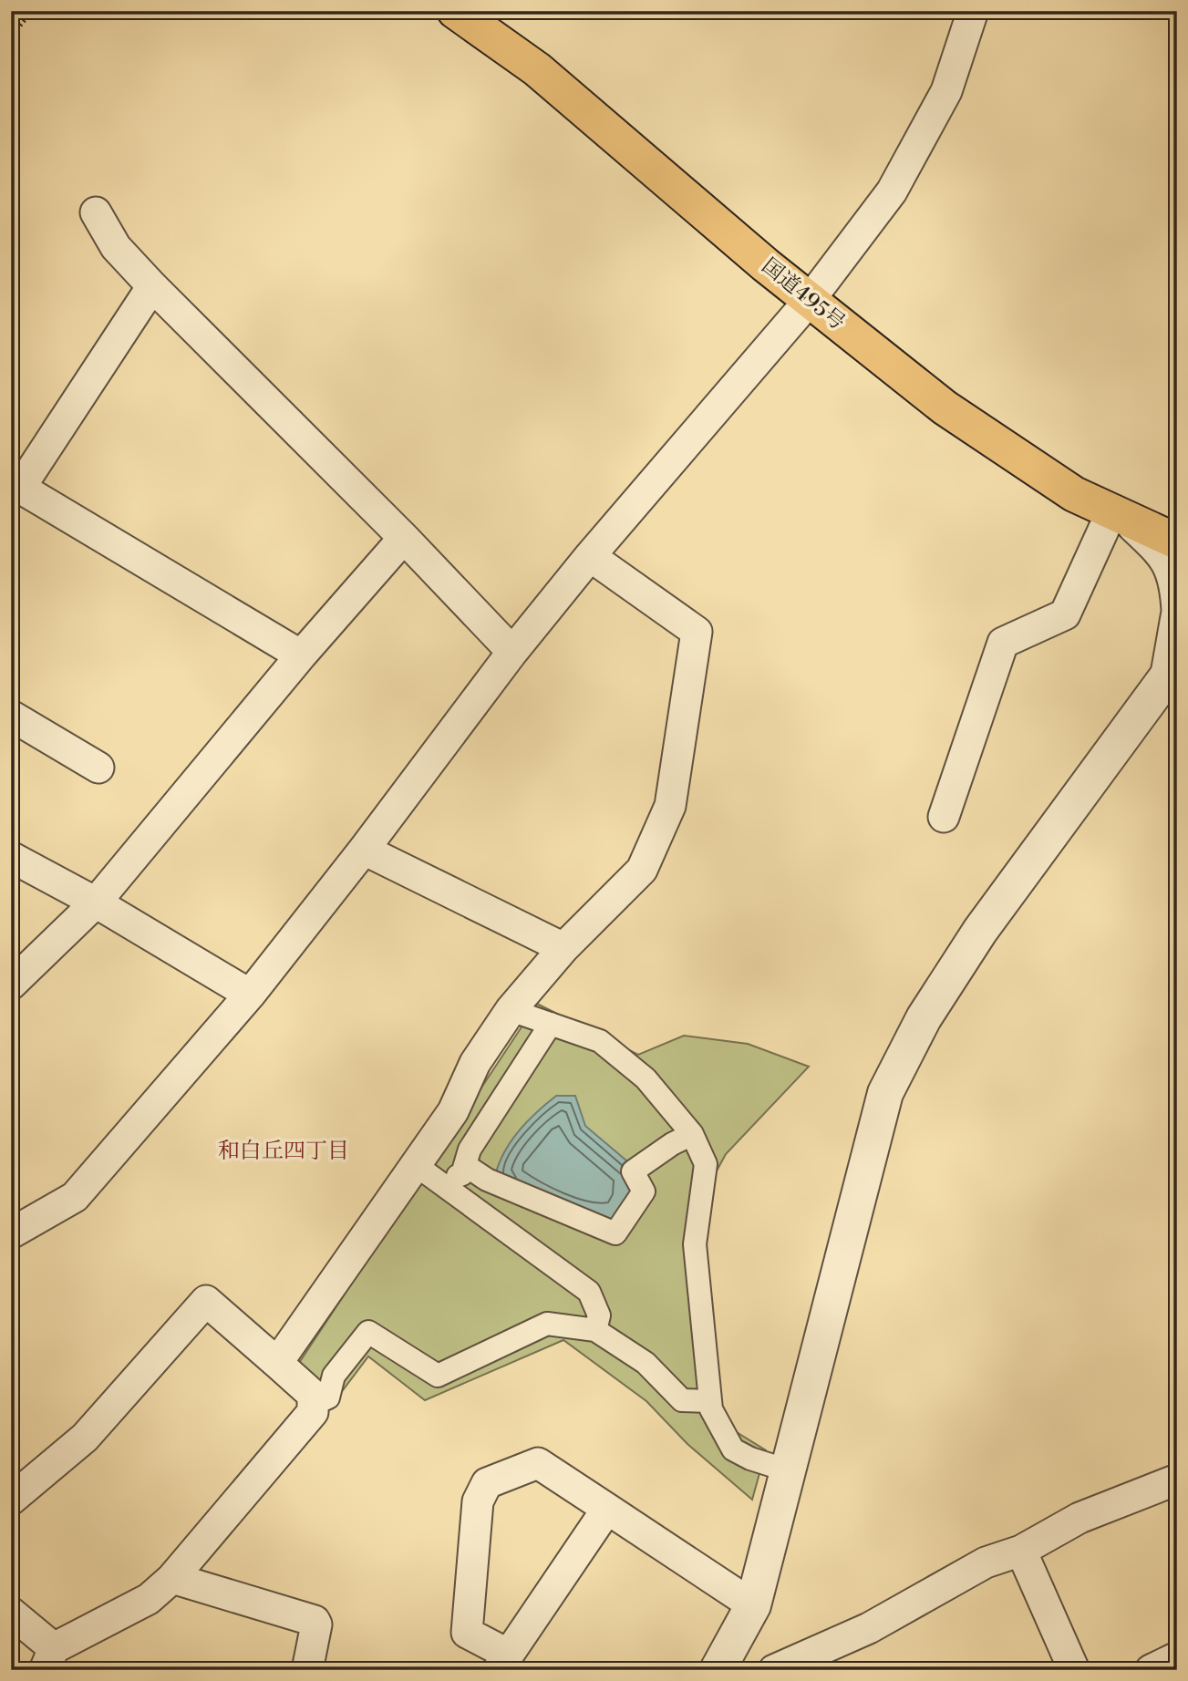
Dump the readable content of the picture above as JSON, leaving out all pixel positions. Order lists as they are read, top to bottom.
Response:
{
  "streets": {
    "highway": ["国道495号"]
  },
  "districts": ["和白丘四丁目"]
}
